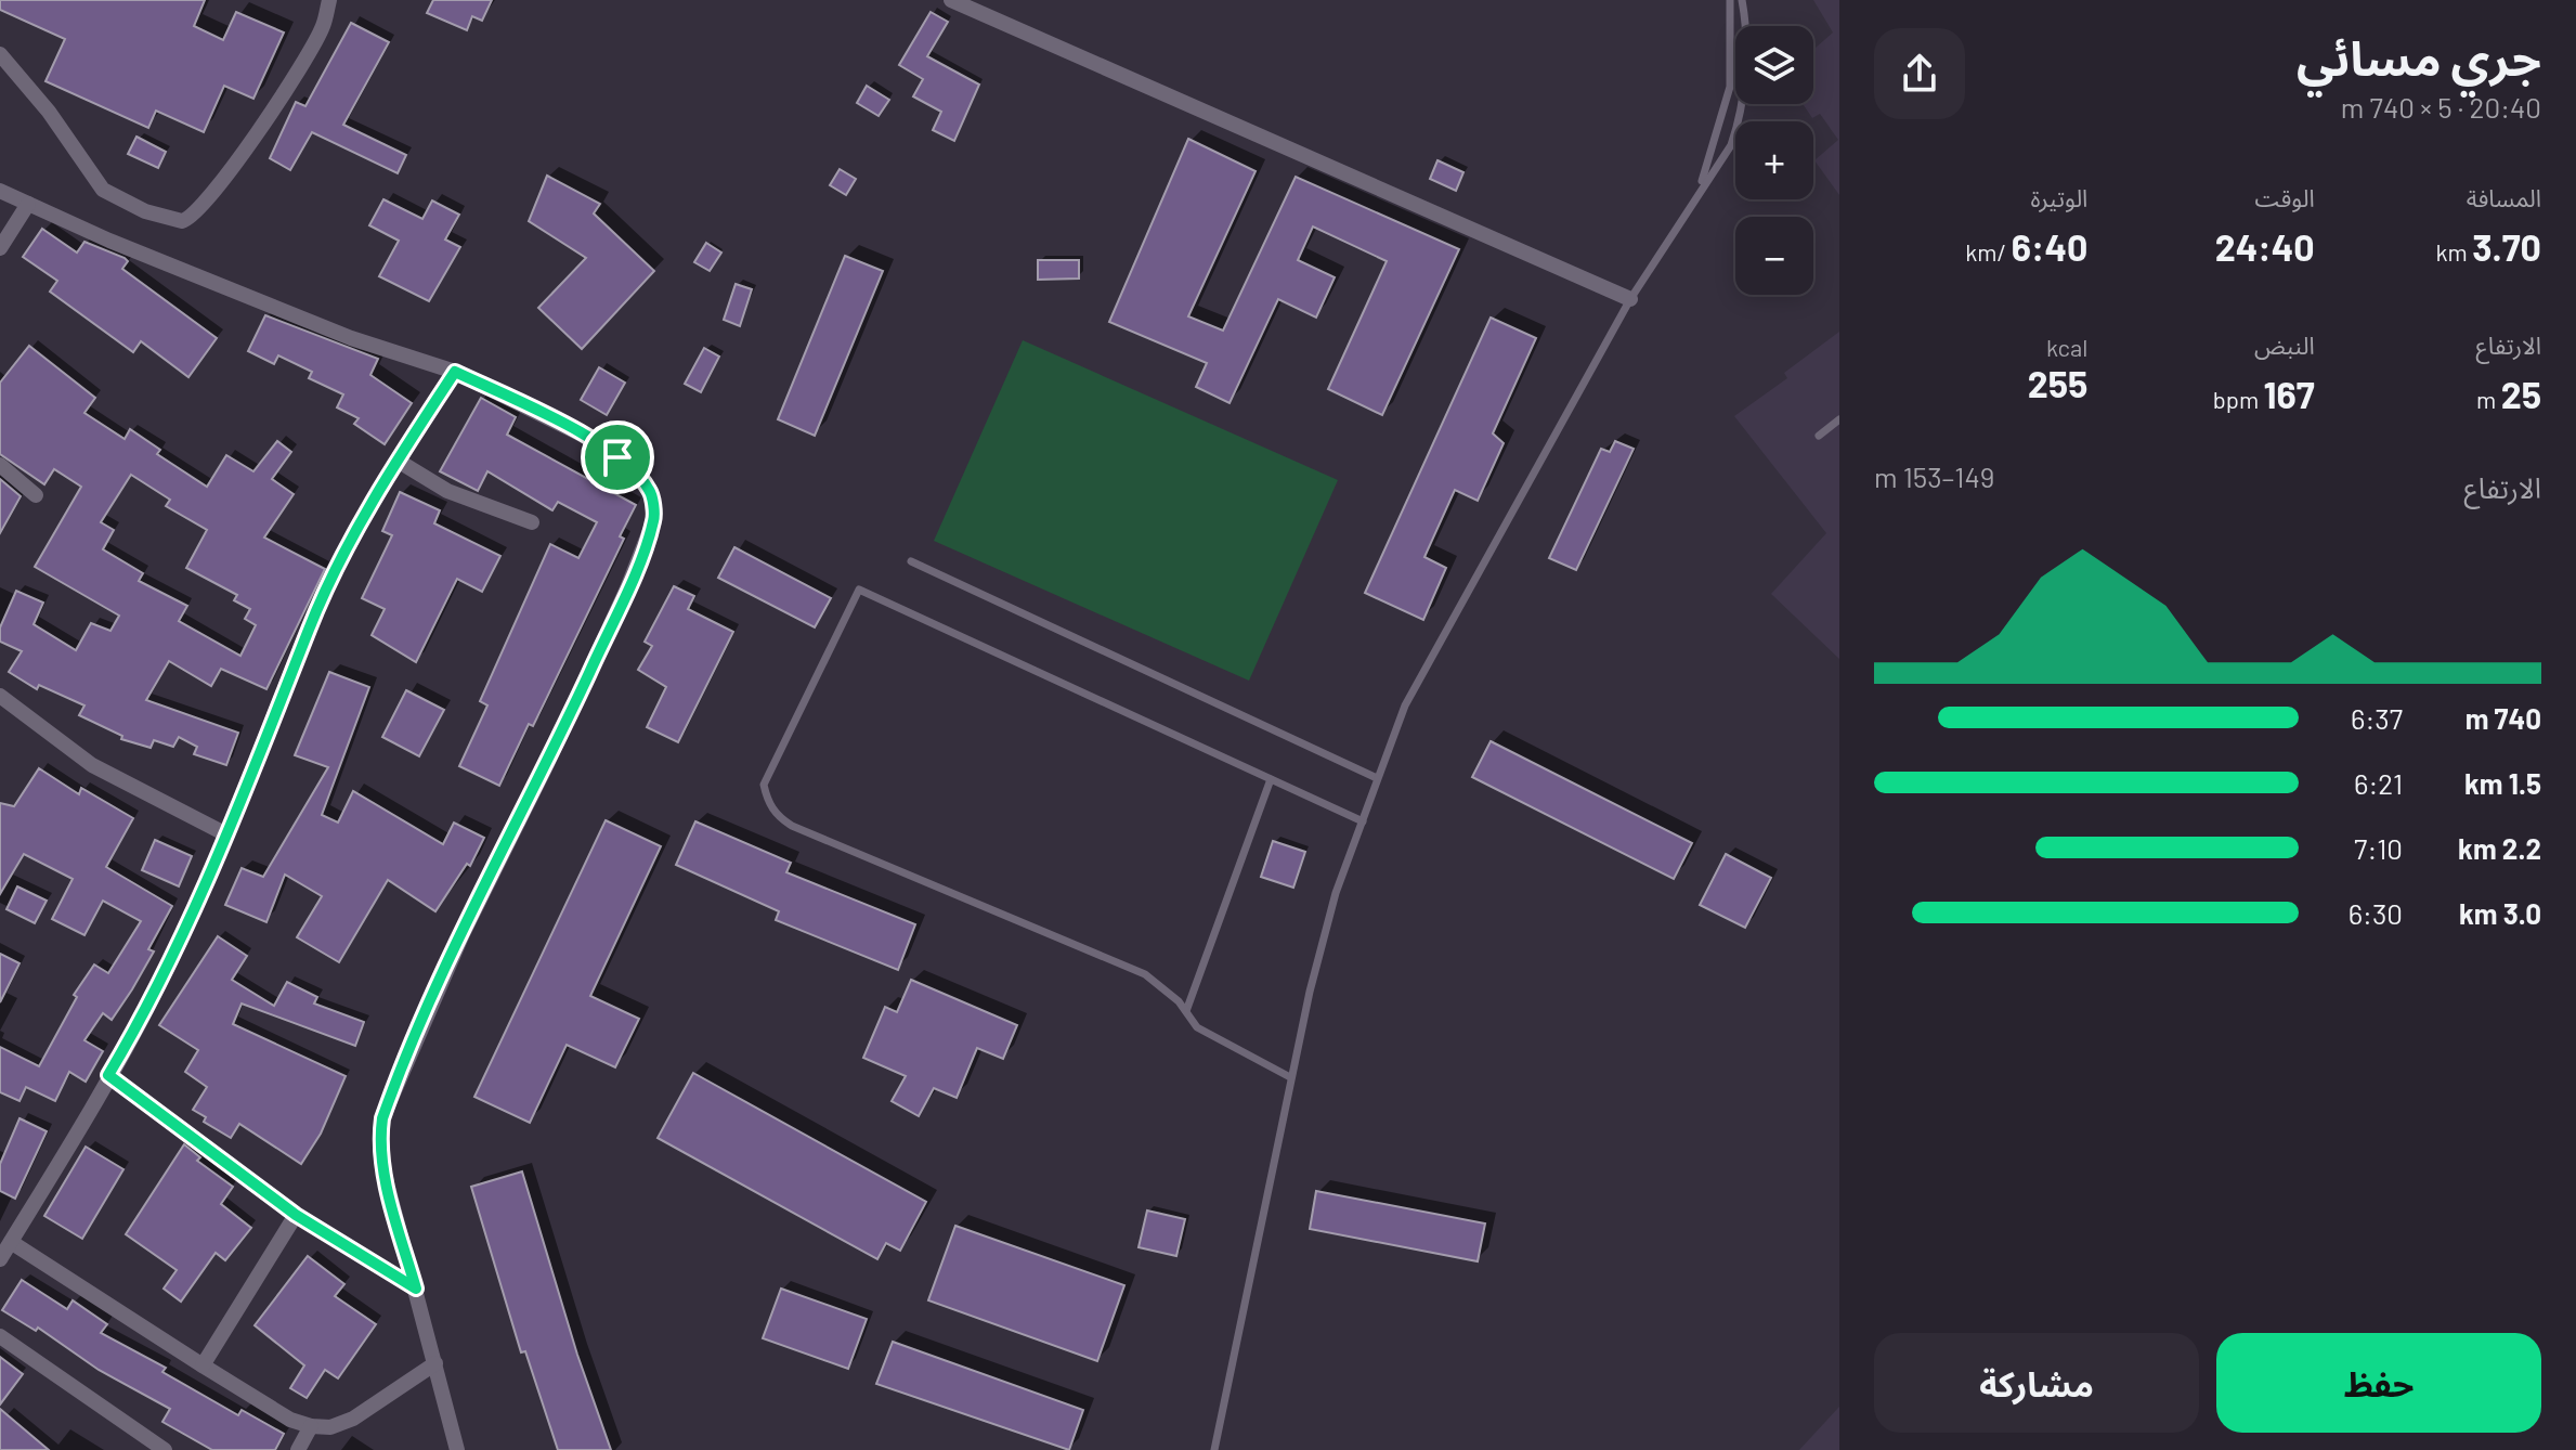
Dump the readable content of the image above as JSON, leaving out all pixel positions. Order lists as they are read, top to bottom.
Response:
{
  "page": {
    "heading": ["جري مسائي", "20:40 · 5 × 740 m"],
    "map_buttons": ["+", "−"],
    "stats": [
      ["المسافة", "3.70 km"],
      ["الوقت", "24:40"],
      ["الوتيرة", "6:40 /km"],
      ["الارتفاع", "25 m"],
      ["النبض", "167 bpm"],
      ["kcal", "255"]
    ],
    "chart": ["الارتفاع", "149–153 m"],
    "list": [
      {
        "name": "740 m",
        "note": "6:37"
      },
      {
        "name": "1.5 km",
        "note": "6:21"
      },
      {
        "name": "2.2 km",
        "note": "7:10"
      },
      {
        "name": "3.0 km",
        "note": "6:30"
      }
    ],
    "buttons": ["حفظ", "مشاركة"]
  }
}
